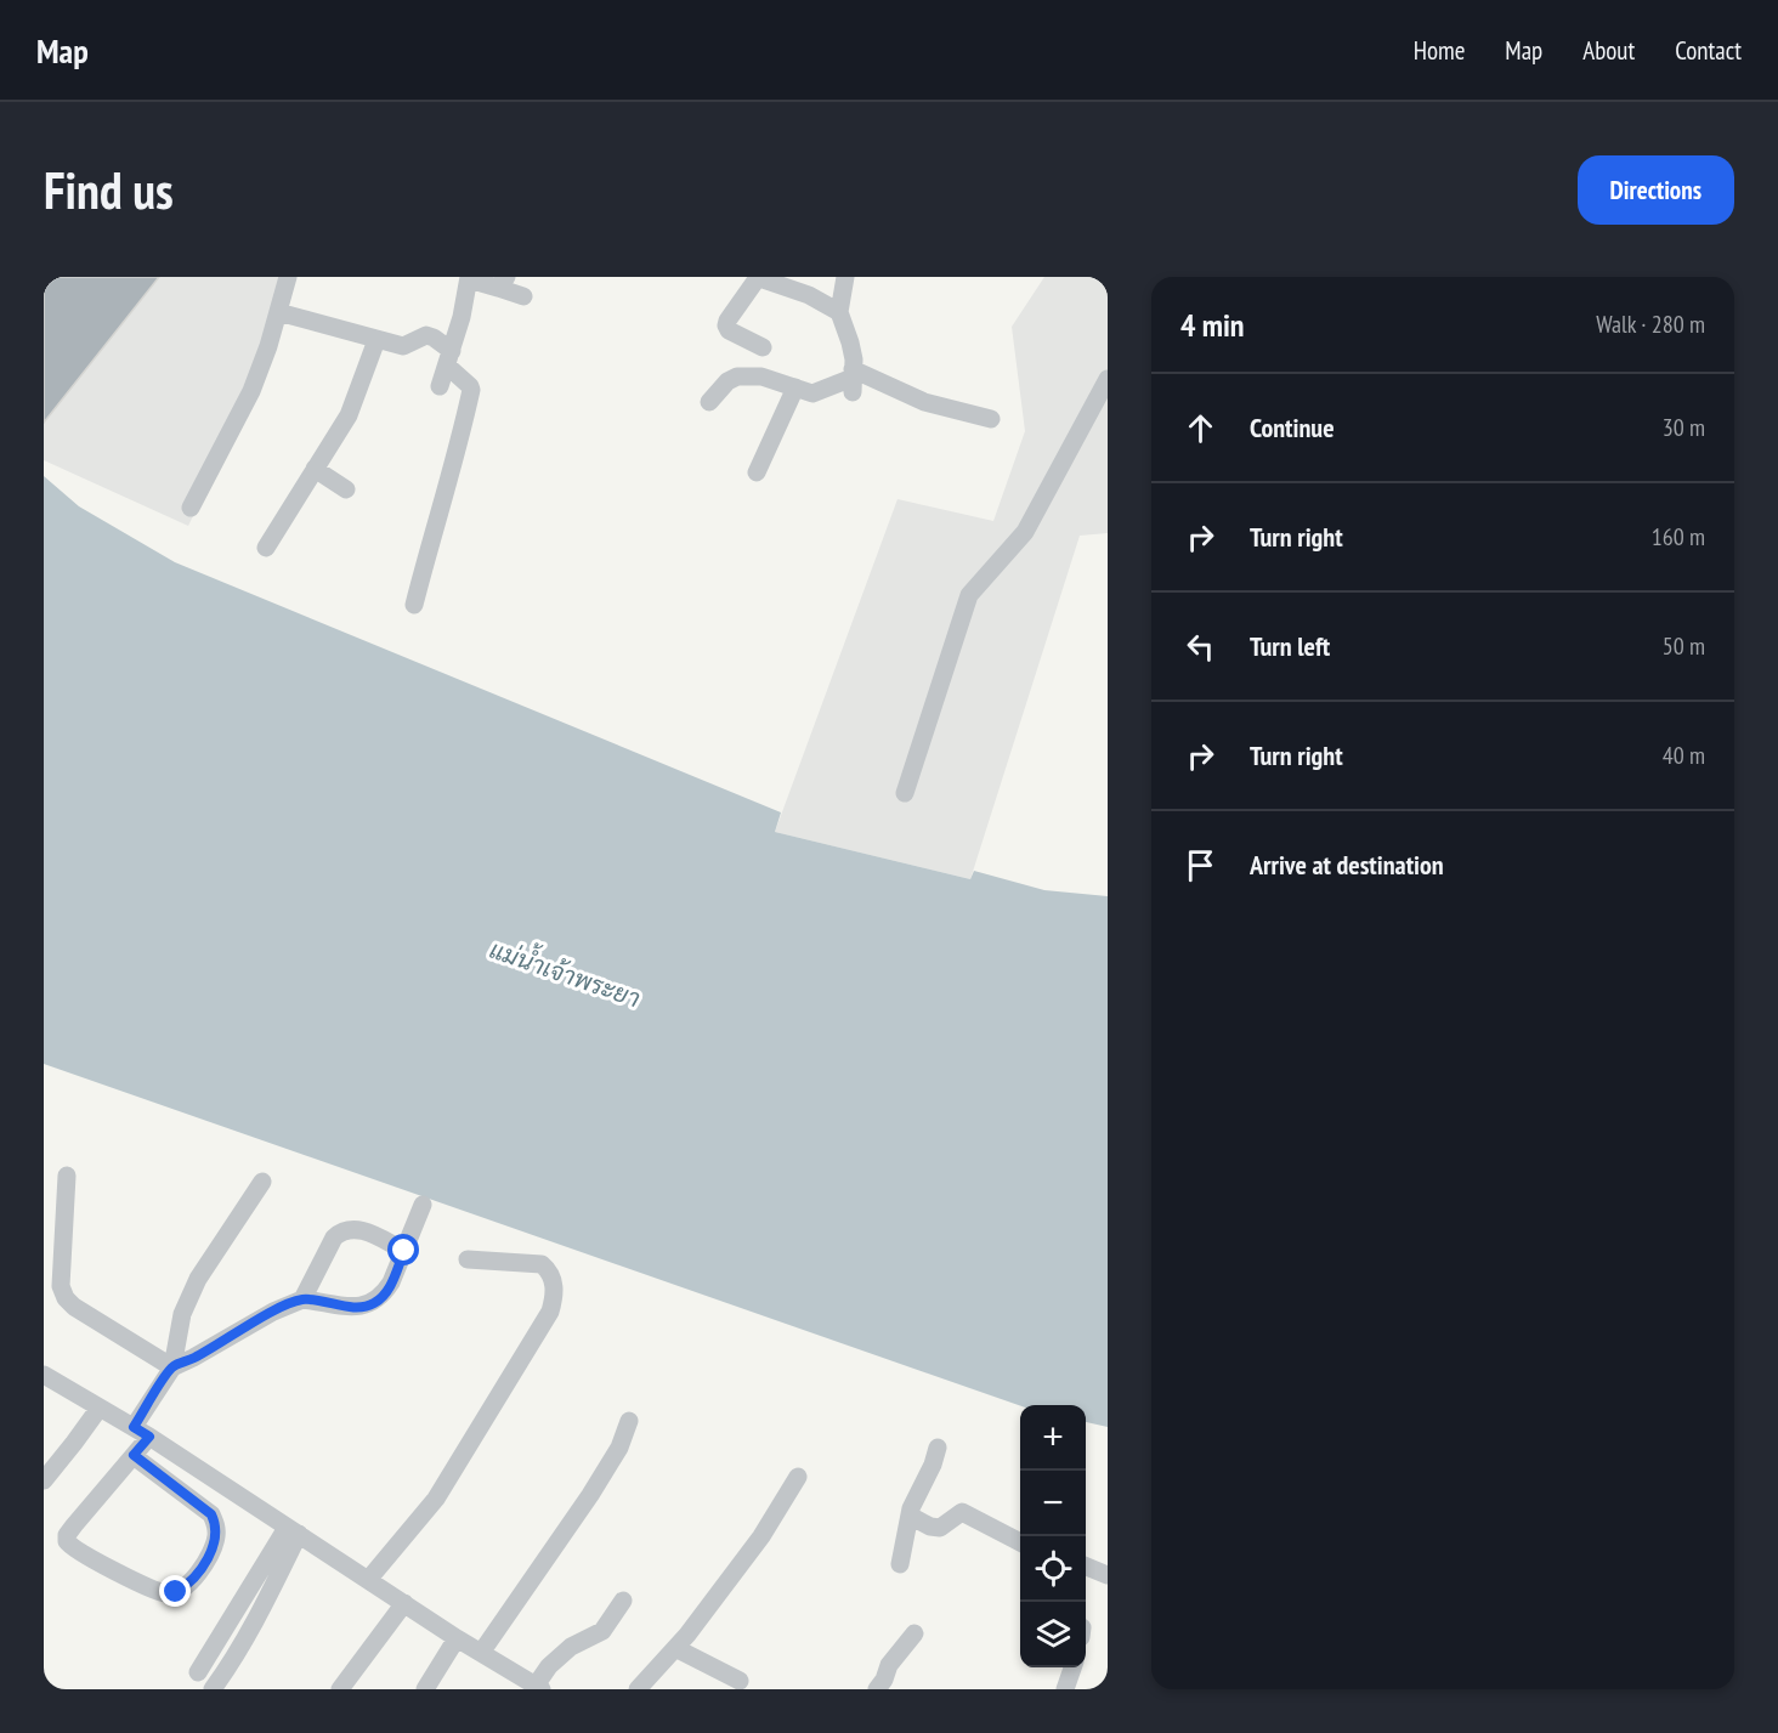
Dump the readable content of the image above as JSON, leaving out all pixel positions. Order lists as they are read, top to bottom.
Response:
{
  "water": ["แม่น้ำเจ้าพระยา"],
  "page": {
    "header": "Map",
    "nav": [
      "Home",
      "Map",
      "About",
      "Contact"
    ],
    "buttons": "Directions",
    "title": "Find us",
    "heading": ["4 min", "Walk · 280 m"],
    "list": [
      ["Continue", "30 m"],
      ["Turn right", "160 m"],
      ["Turn left", "50 m"],
      ["Turn right", "40 m"],
      "Arrive at destination"
    ],
    "map_buttons": ["+", "−"]
  }
}
